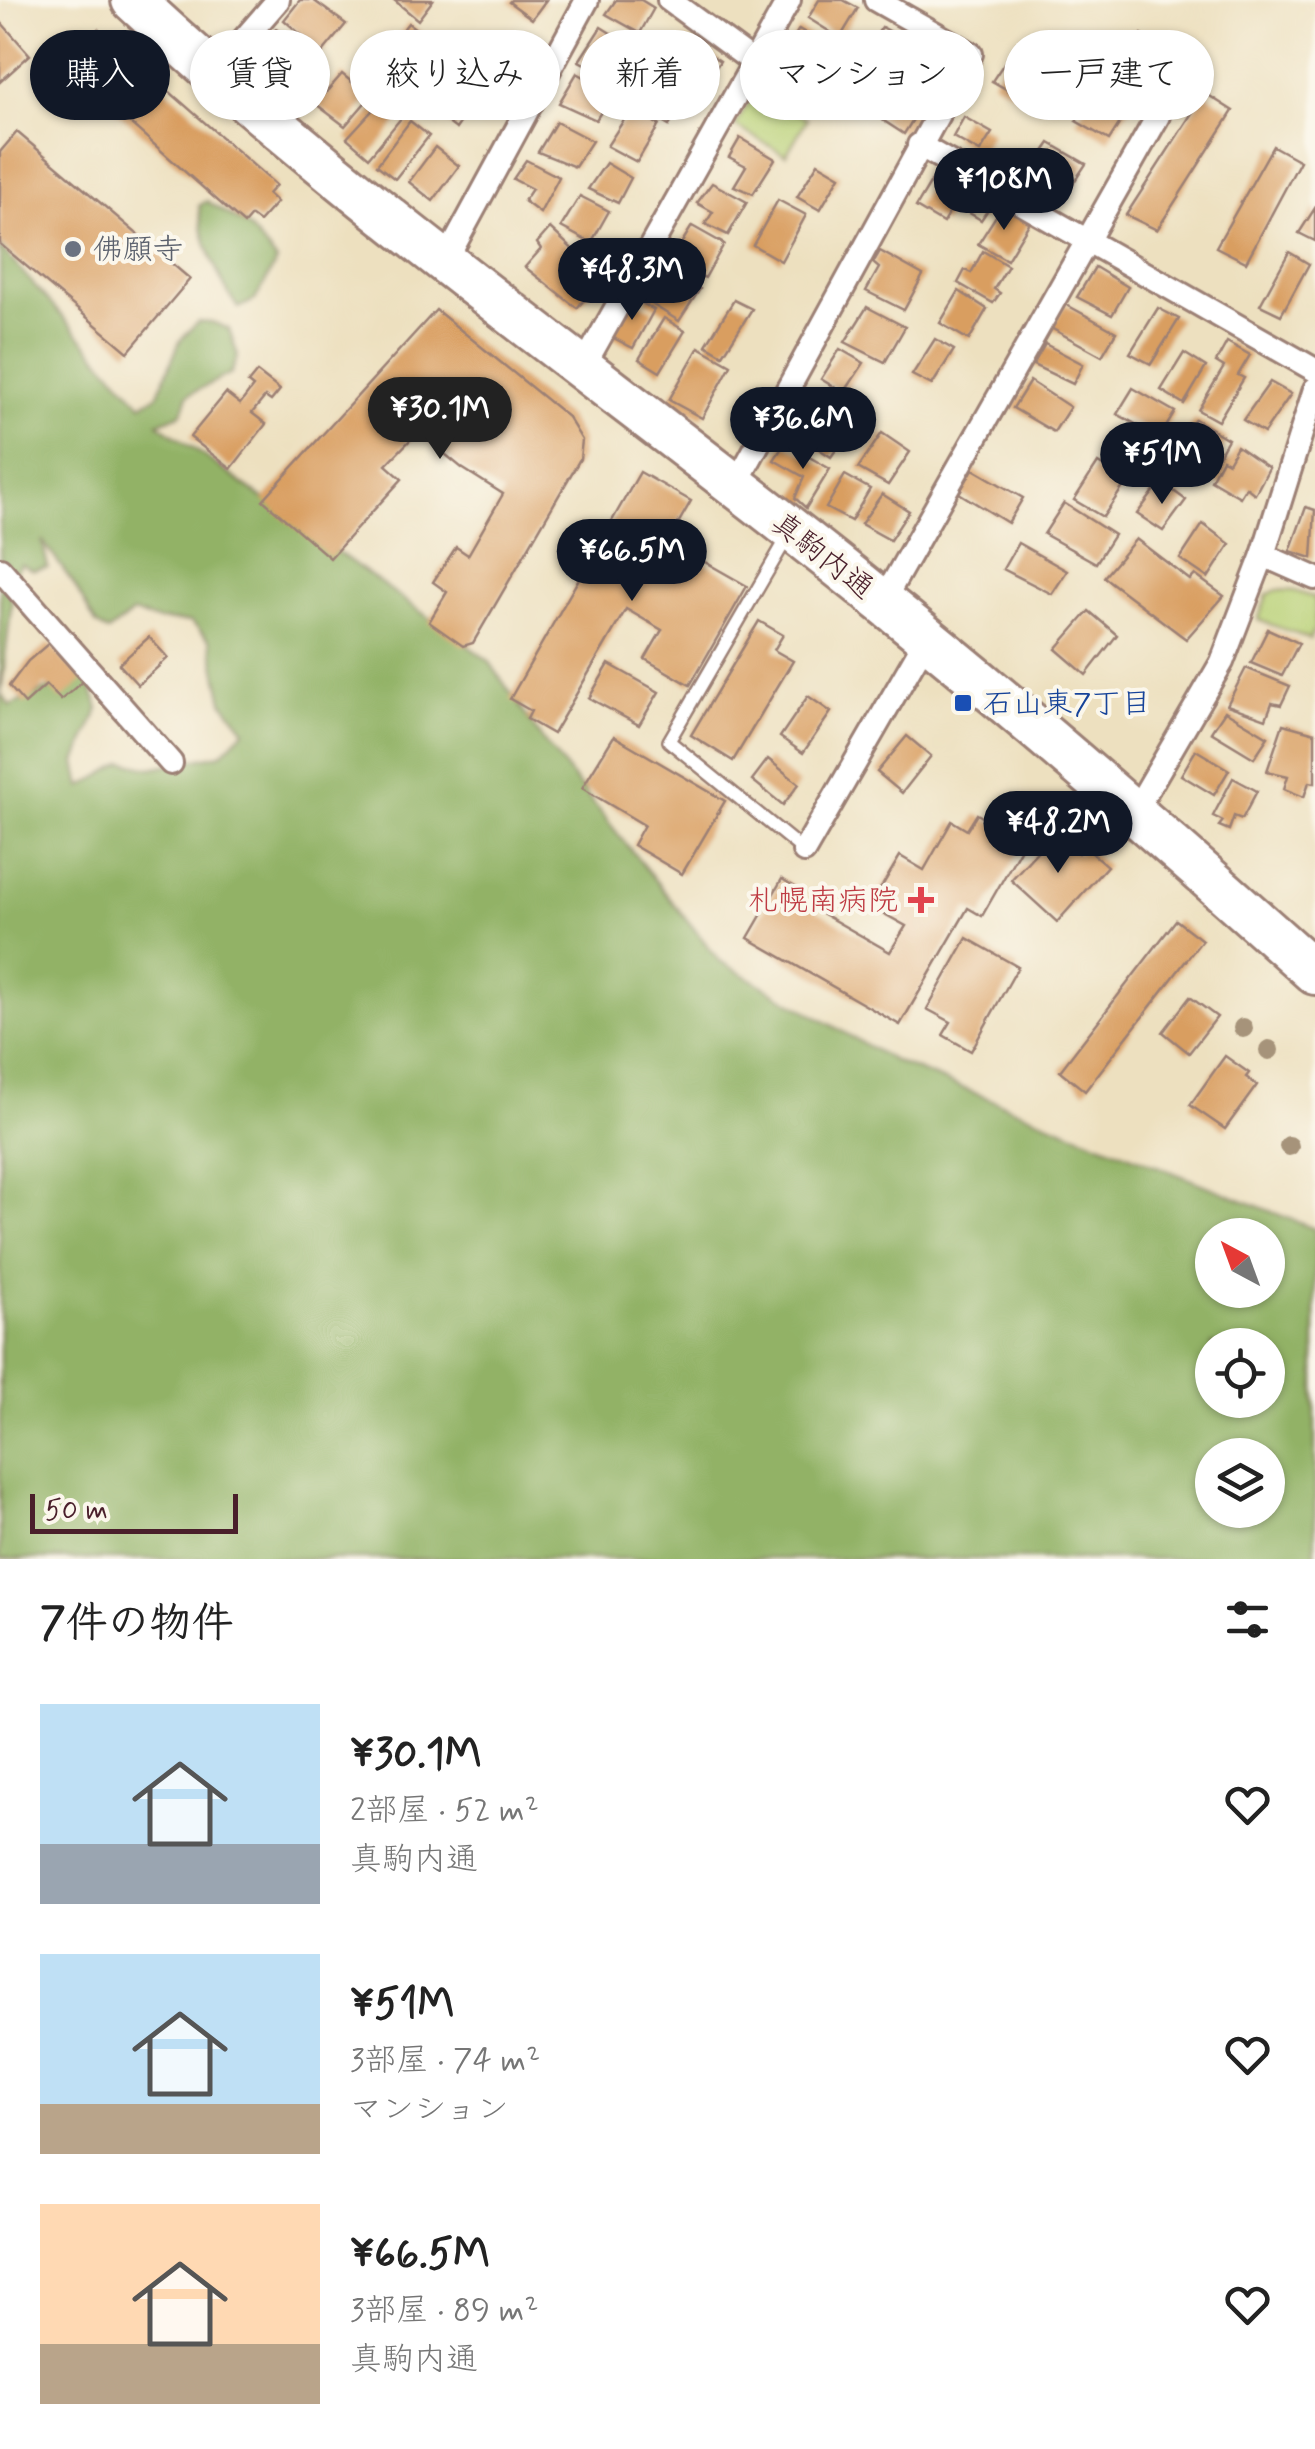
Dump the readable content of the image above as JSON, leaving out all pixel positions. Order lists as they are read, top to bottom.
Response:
{
  "streets": {
    "highway": ["真駒内通"]
  },
  "places": {
    "other": ["佛願寺"],
    "transit": ["石山東7丁目"],
    "health": ["札幌南病院"]
  },
  "scale_bar": "50 m",
  "north": "top left",
  "page": {
    "chip": [
      "購入",
      "賃貸",
      "絞り込み",
      "新着",
      "マンション",
      "一戸建て"
    ],
    "price": [
      "¥108M",
      "¥48.3M",
      "¥30.1M",
      "¥36.6M",
      "¥51M",
      "¥66.5M",
      "¥48.2M"
    ],
    "scale": "50 m",
    "heading": "7件の物件",
    "list": [
      {
        "name": "¥30.1M",
        "note": "2部屋 · 52 m² · 真駒内通"
      },
      {
        "name": "¥51M",
        "note": "3部屋 · 74 m² · マンション"
      },
      {
        "name": "¥66.5M",
        "note": "3部屋 · 89 m² · 真駒内通"
      }
    ]
  }
}
